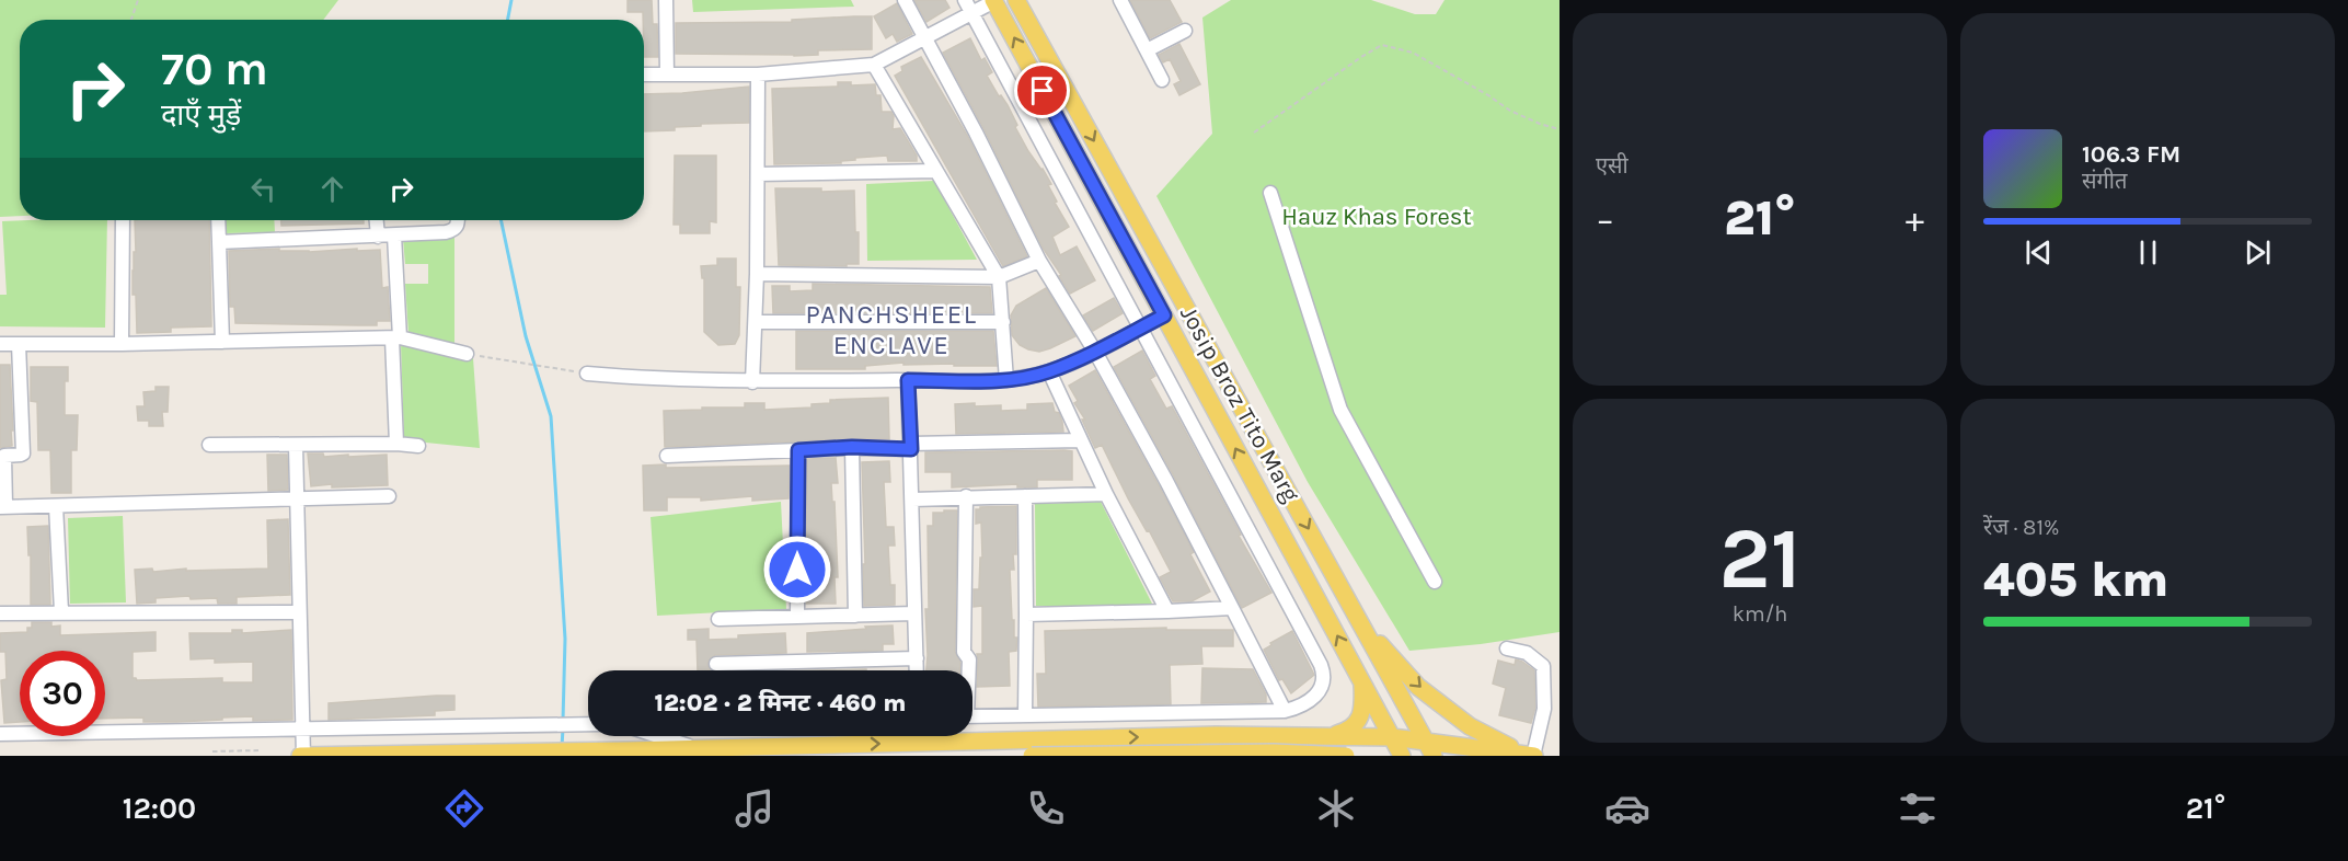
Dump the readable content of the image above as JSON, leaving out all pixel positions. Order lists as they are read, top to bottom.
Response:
{
  "streets": {
    "main road": ["Josip Broz Tito Marg"]
  },
  "districts": ["PANCHSHEEL ENCLAVE"],
  "parks": ["Hauz Khas Forest"],
  "page": {
    "tile": [
      "एसी",
      ["21", "km/h"],
      ["रेंज · 81%", "405 km"]
    ],
    "turn": ["70 m", "दाएँ मुड़ें"],
    "song": ["106.3 FM", "संगीत"],
    "heat": ["−", "21°", "+"],
    "limit": "30",
    "trip": "12:02 · 2 मिनट · 460 m",
    "tabs": ["12:00", "21°"]
  }
}
